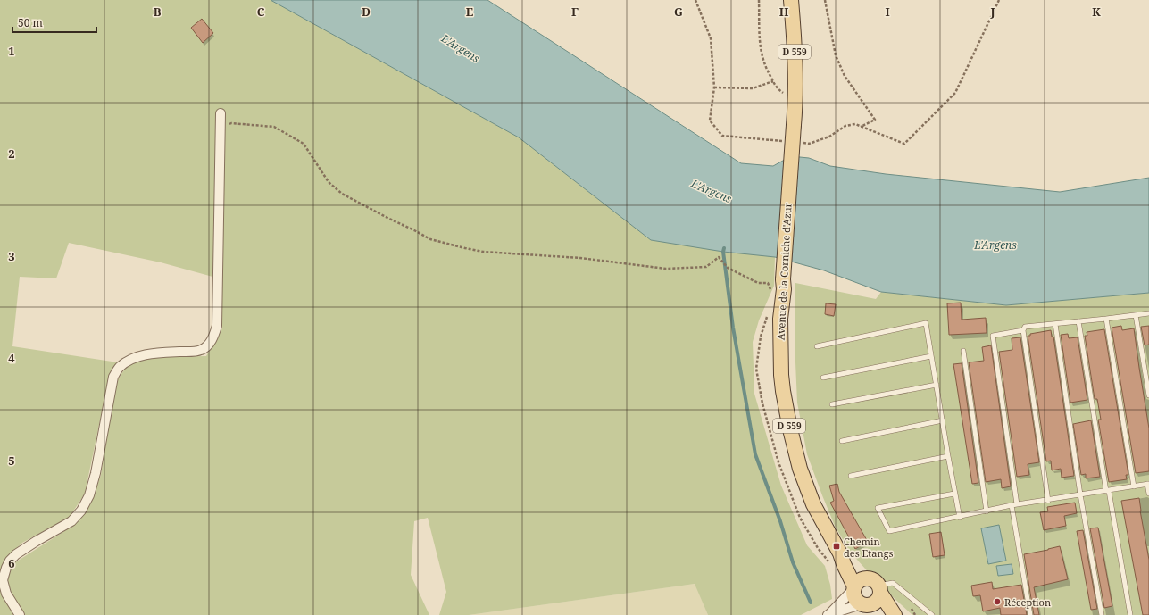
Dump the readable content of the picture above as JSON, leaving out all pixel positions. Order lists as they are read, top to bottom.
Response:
{
  "streets": {
    "main road": ["D 559", "Avenue de la Corniche d'Azur"]
  },
  "water": ["L'Argens"],
  "places": {
    "transit": ["Chemin des Etangs"],
    "other": ["Réception"]
  },
  "scale_bar": "50 m",
  "grid": {
    "columns": [
      "B",
      "C",
      "D",
      "E",
      "F",
      "G",
      "H",
      "I",
      "J",
      "K"
    ],
    "rows": [
      "1",
      "2",
      "3",
      "4",
      "5",
      "6"
    ]
  }
}
